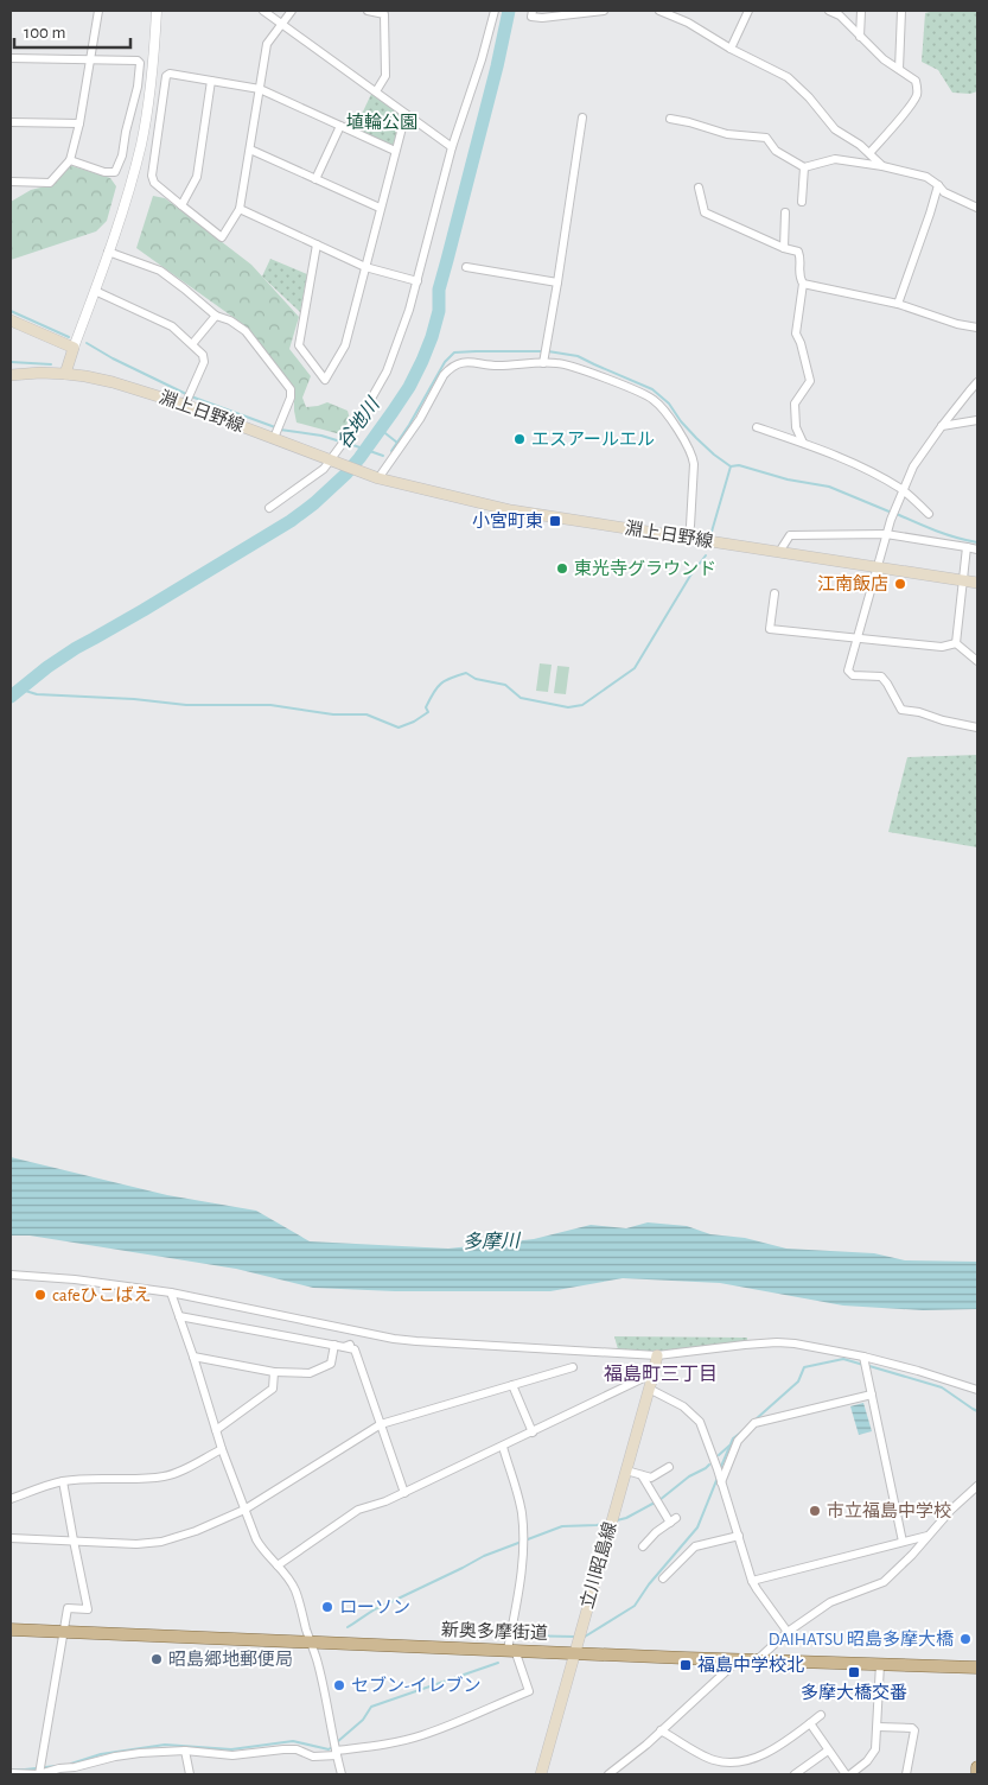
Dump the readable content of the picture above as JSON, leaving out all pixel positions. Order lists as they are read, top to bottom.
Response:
{
  "streets": {
    "main road": ["淵上日野線", "立川昭島線", "新奥多摩街道"]
  },
  "crossings": [
    ["立川昭島線", "新奥多摩街道"]
  ],
  "districts": ["福島町三丁目"],
  "water": ["谷地川", "多摩川"],
  "parks": ["埴輪公園"],
  "places": {
    "other": [
      "エスアールエル",
      "東光寺グラウンド",
      "江南飯店",
      "cafeひこばえ",
      "市立福島中学校",
      "ローソン",
      "DAIHATSU 昭島多摩大橋",
      "昭島郷地郵便局",
      "セブン-イレブン"
    ],
    "transit": ["小宮町東", "福島中学校北", "多摩大橋交番"]
  },
  "scale_bar": "100 m"
}
